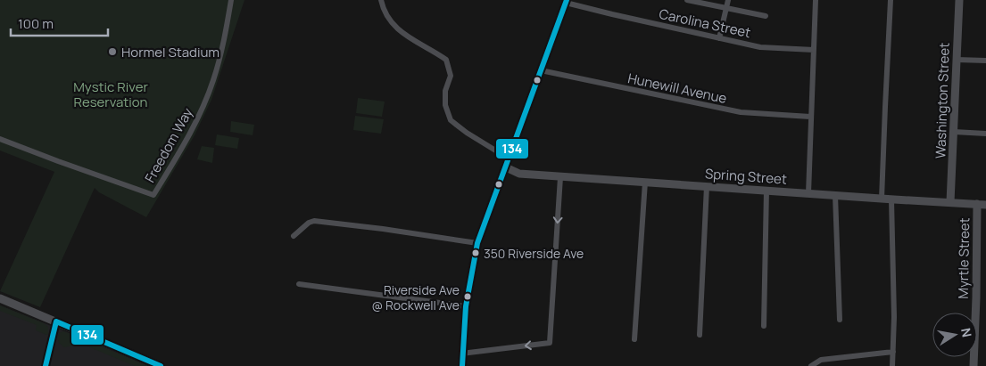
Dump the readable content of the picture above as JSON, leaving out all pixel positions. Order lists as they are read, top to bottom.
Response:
{
  "streets": {
    "street": [
      "Carolina Street",
      "Hunewill Avenue",
      "Washington Street",
      "Freedom Way",
      "Spring Street",
      "Myrtle Street"
    ]
  },
  "crossings": [
    ["Washington Street", "Spring Street"],
    ["Spring Street", "Myrtle Street"]
  ],
  "parks": ["Mystic River Reservation"],
  "places": ["Hormel Stadium", "350 Riverside Ave", "Riverside Ave @ Rockwell Ave"],
  "lines": ["transit line 134"],
  "scale_bar": "100 m",
  "north": "right"
}
